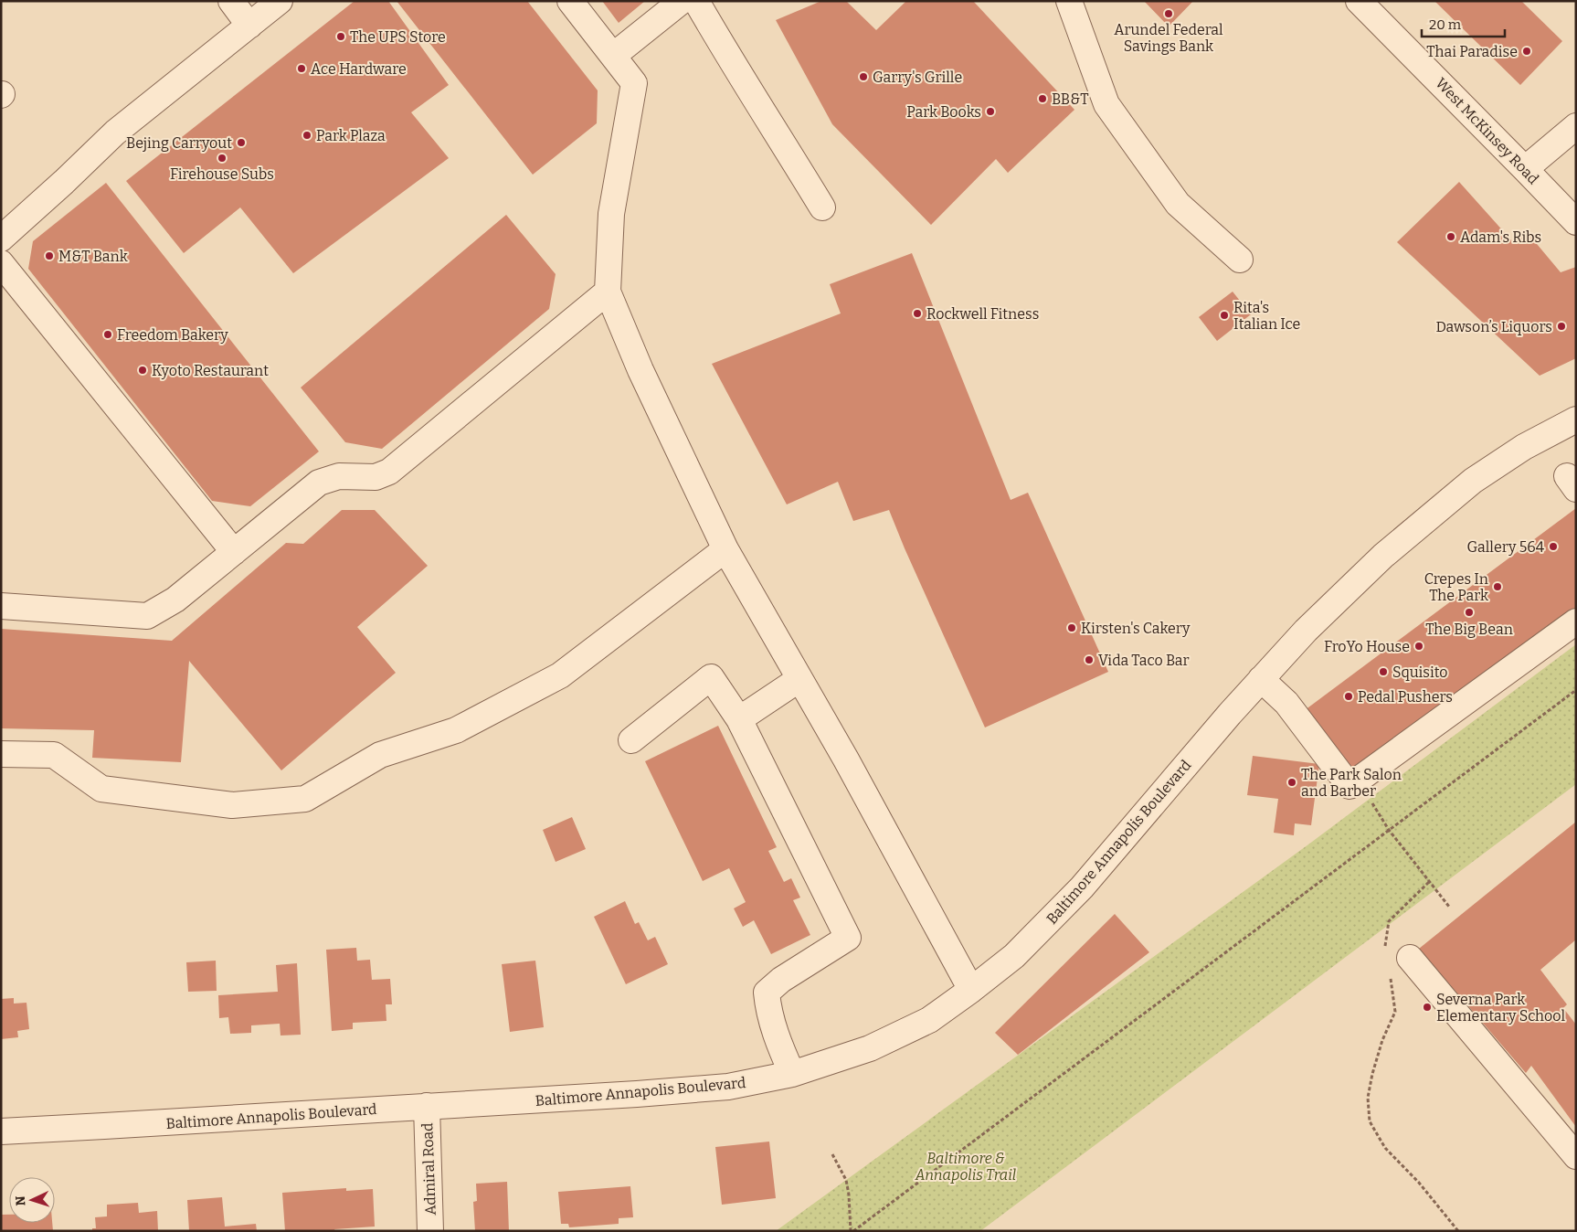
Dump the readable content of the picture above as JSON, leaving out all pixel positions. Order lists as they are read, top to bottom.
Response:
{
  "streets": {
    "street": ["West McKinsey Road", "Baltimore Annapolis Boulevard", "Admiral Road"]
  },
  "crossings": [
    ["Baltimore Annapolis Boulevard", "Admiral Road"]
  ],
  "parks": ["Baltimore & Annapolis Trail"],
  "places": [
    "Arundel Federal Savings Bank",
    "The UPS Store",
    "Thai Paradise",
    "Ace Hardware",
    "Garry's Grille",
    "BB&T",
    "Park Books",
    "Park Plaza",
    "Bejing Carryout",
    "Firehouse Subs",
    "Adam's Ribs",
    "M&T Bank",
    "Rockwell Fitness",
    "Rita's Italian Ice",
    "Dawson’s Liquors",
    "Freedom Bakery",
    "Kyoto Restaurant",
    "Gallery 564",
    "Crepes In The Park",
    "The Big Bean",
    "Kirsten's Cakery",
    "FroYo House",
    "Vida Taco Bar",
    "Squisito",
    "Pedal Pushers",
    "The Park Salon and Barber",
    "Severna Park Elementary School"
  ],
  "scale_bar": "20 m",
  "north": "left"
}
